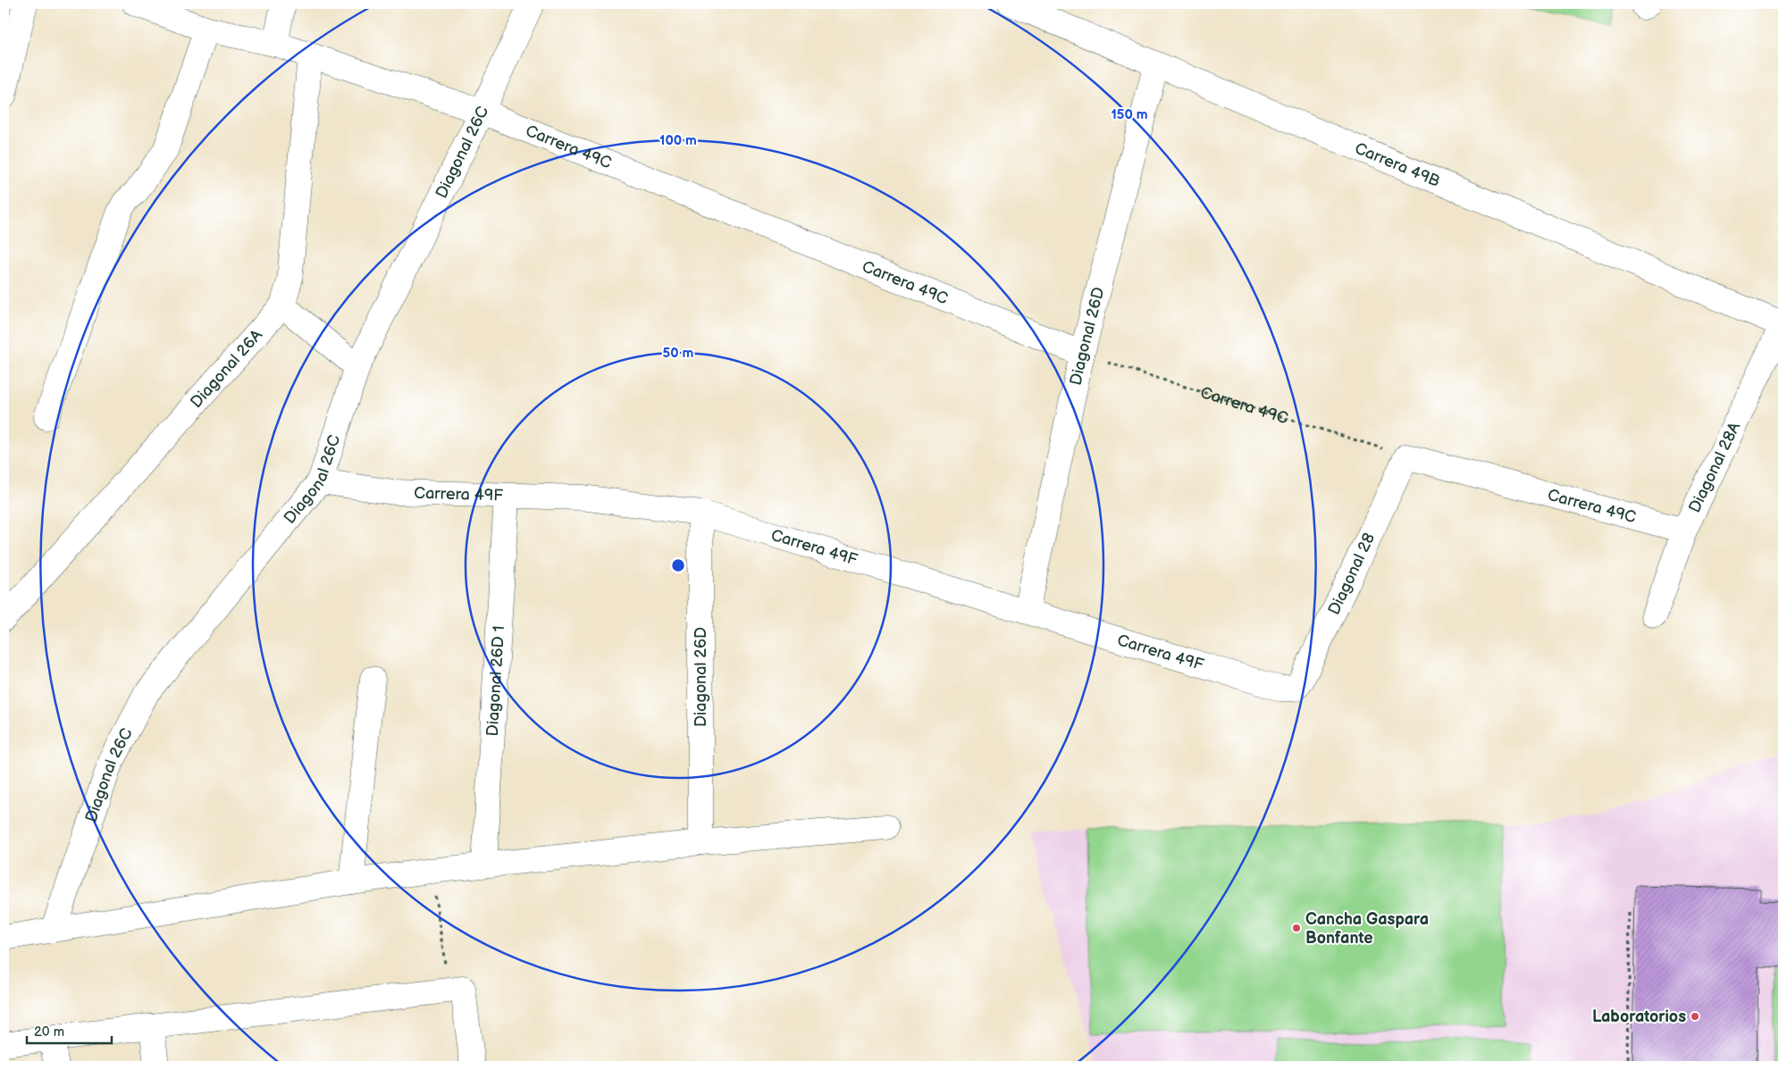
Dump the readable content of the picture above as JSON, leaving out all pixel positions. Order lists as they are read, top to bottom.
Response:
{
  "streets": {
    "street": [
      "Carrera 49C",
      "Diagonal 26C",
      "Carrera 49B",
      "Diagonal 26D",
      "Diagonal 26A",
      "Diagonal 28A",
      "Carrera 49F",
      "Diagonal 28",
      "Diagonal 26D 1"
    ]
  },
  "crossings": [
    ["Carrera 49C", "Diagonal 26C"],
    ["Carrera 49C", "Diagonal 26D"],
    ["Carrera 49C", "Diagonal 26A"],
    ["Carrera 49C", "Diagonal 28A"],
    ["Carrera 49C", "Diagonal 28"],
    ["Diagonal 26C", "Carrera 49F"],
    ["Carrera 49B", "Diagonal 26D"],
    ["Carrera 49B", "Diagonal 28A"],
    ["Diagonal 26D", "Carrera 49F"],
    ["Carrera 49F", "Diagonal 28"],
    ["Carrera 49F", "Diagonal 26D 1"]
  ],
  "places": ["Cancha Gaspara Bonfante", "Laboratorios"],
  "scale_bar": "20 m",
  "rings": ["150 m", "100 m", "50 m"]
}
